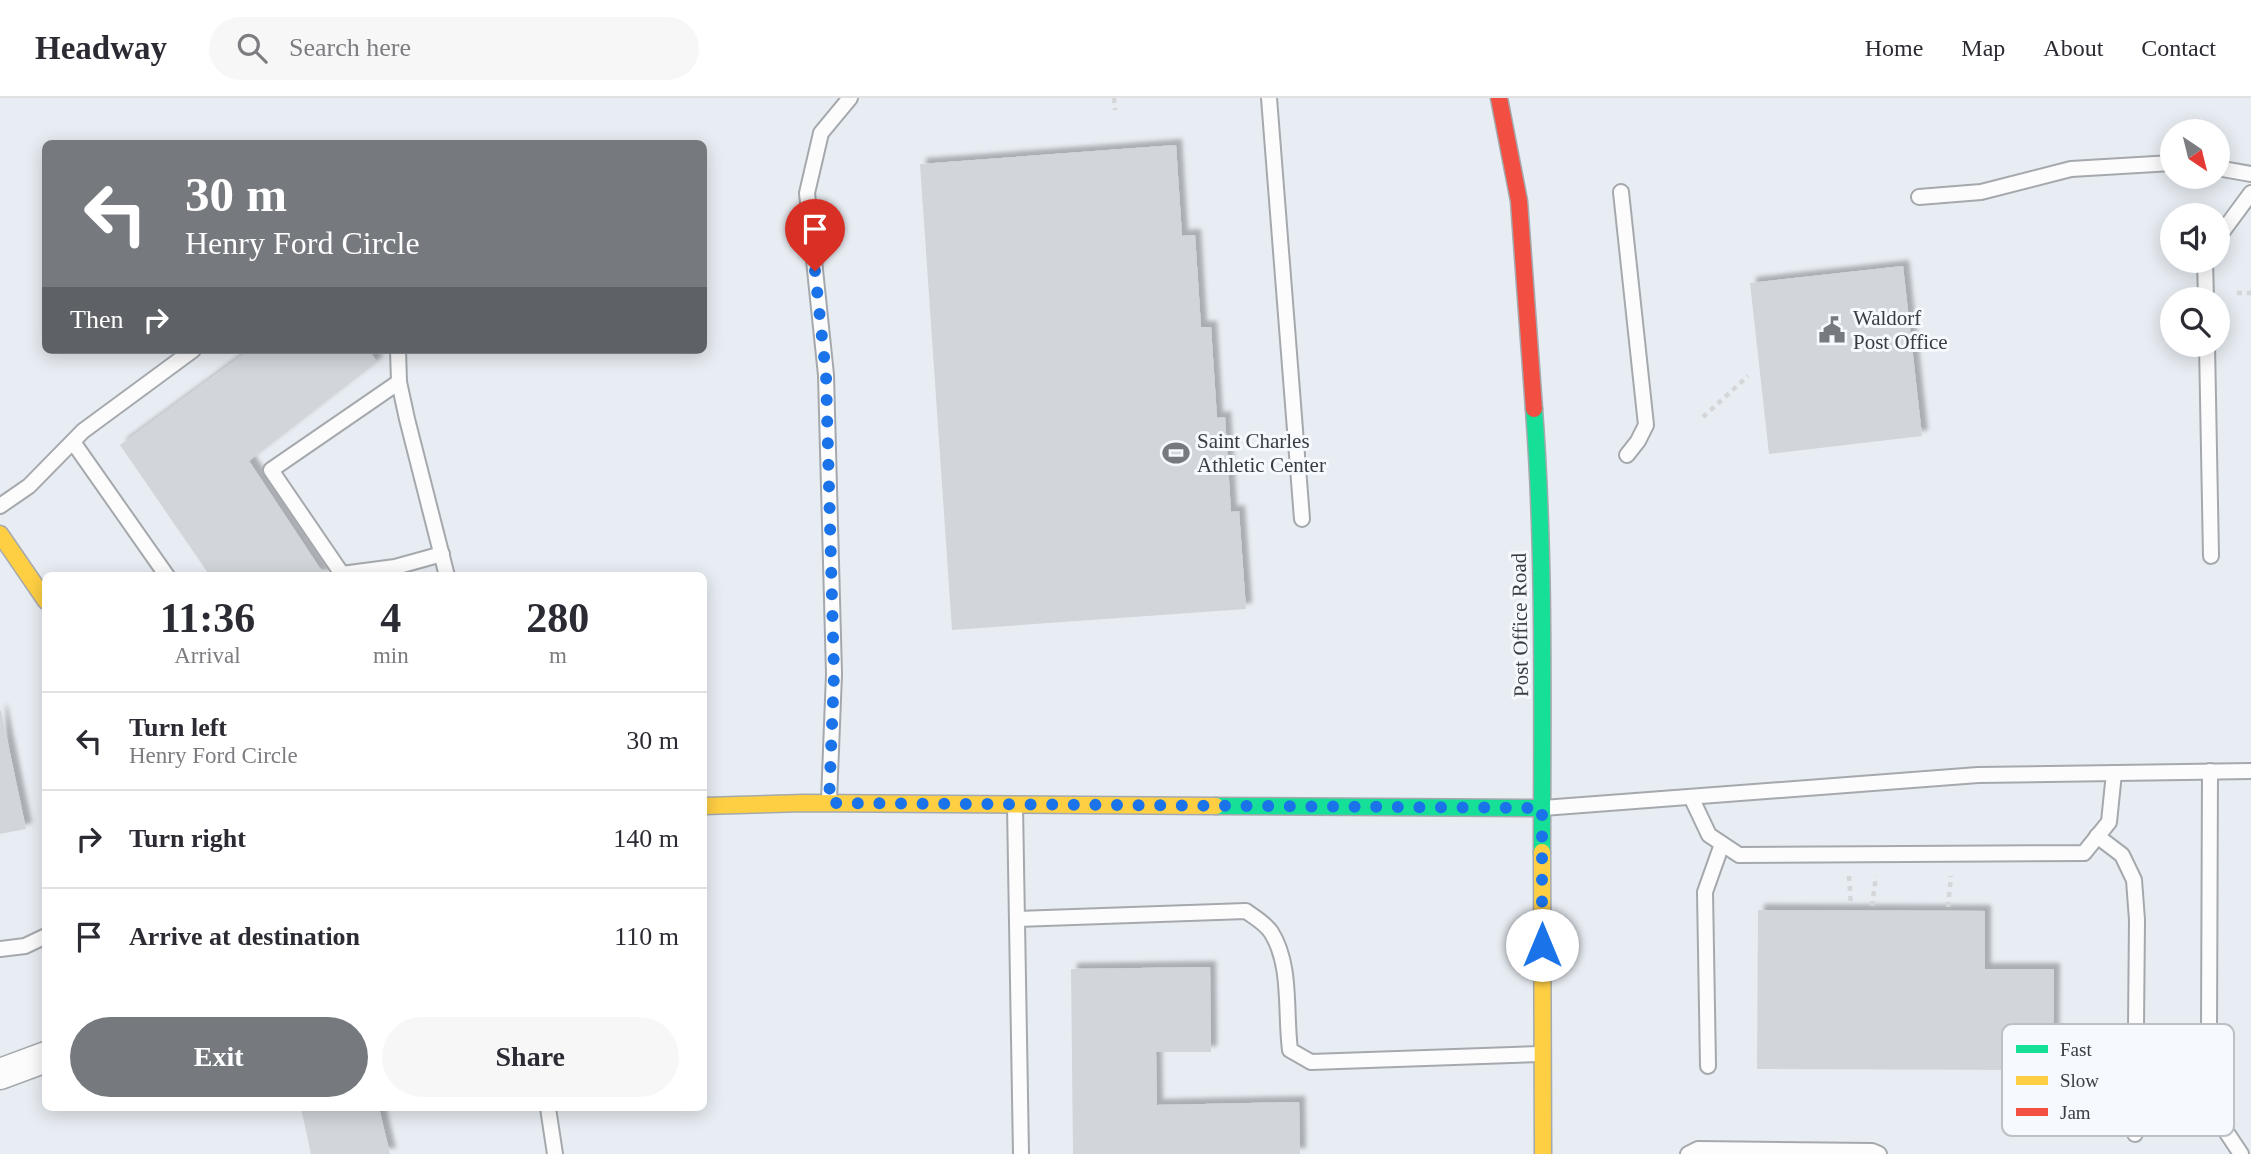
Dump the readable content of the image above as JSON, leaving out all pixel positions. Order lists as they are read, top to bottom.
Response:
{
  "streets": {
    "street": ["Post Office Road"]
  },
  "places": {
    "public building": ["Waldorf Post Office"],
    "sports": ["Saint Charles Athletic Center"]
  },
  "legend": ["Fast", "Slow", "Jam"],
  "north": "bottom right",
  "page": {
    "header": "Headway",
    "search": "Search here",
    "nav": [
      "Home",
      "Map",
      "About",
      "Contact"
    ],
    "turn": ["30 m", "Henry Ford Circle"],
    "then": "Then",
    "eta": [
      "11:36",
      "Arrival",
      "4",
      "min",
      "280",
      "m"
    ],
    "list": [
      {
        "name": "Turn left",
        "note": "Henry Ford Circle",
        "value": "30 m"
      },
      {
        "name": "Turn right",
        "value": "140 m"
      },
      {
        "name": "Arrive at destination",
        "value": "110 m"
      }
    ],
    "buttons": ["Exit", "Share"]
  }
}
